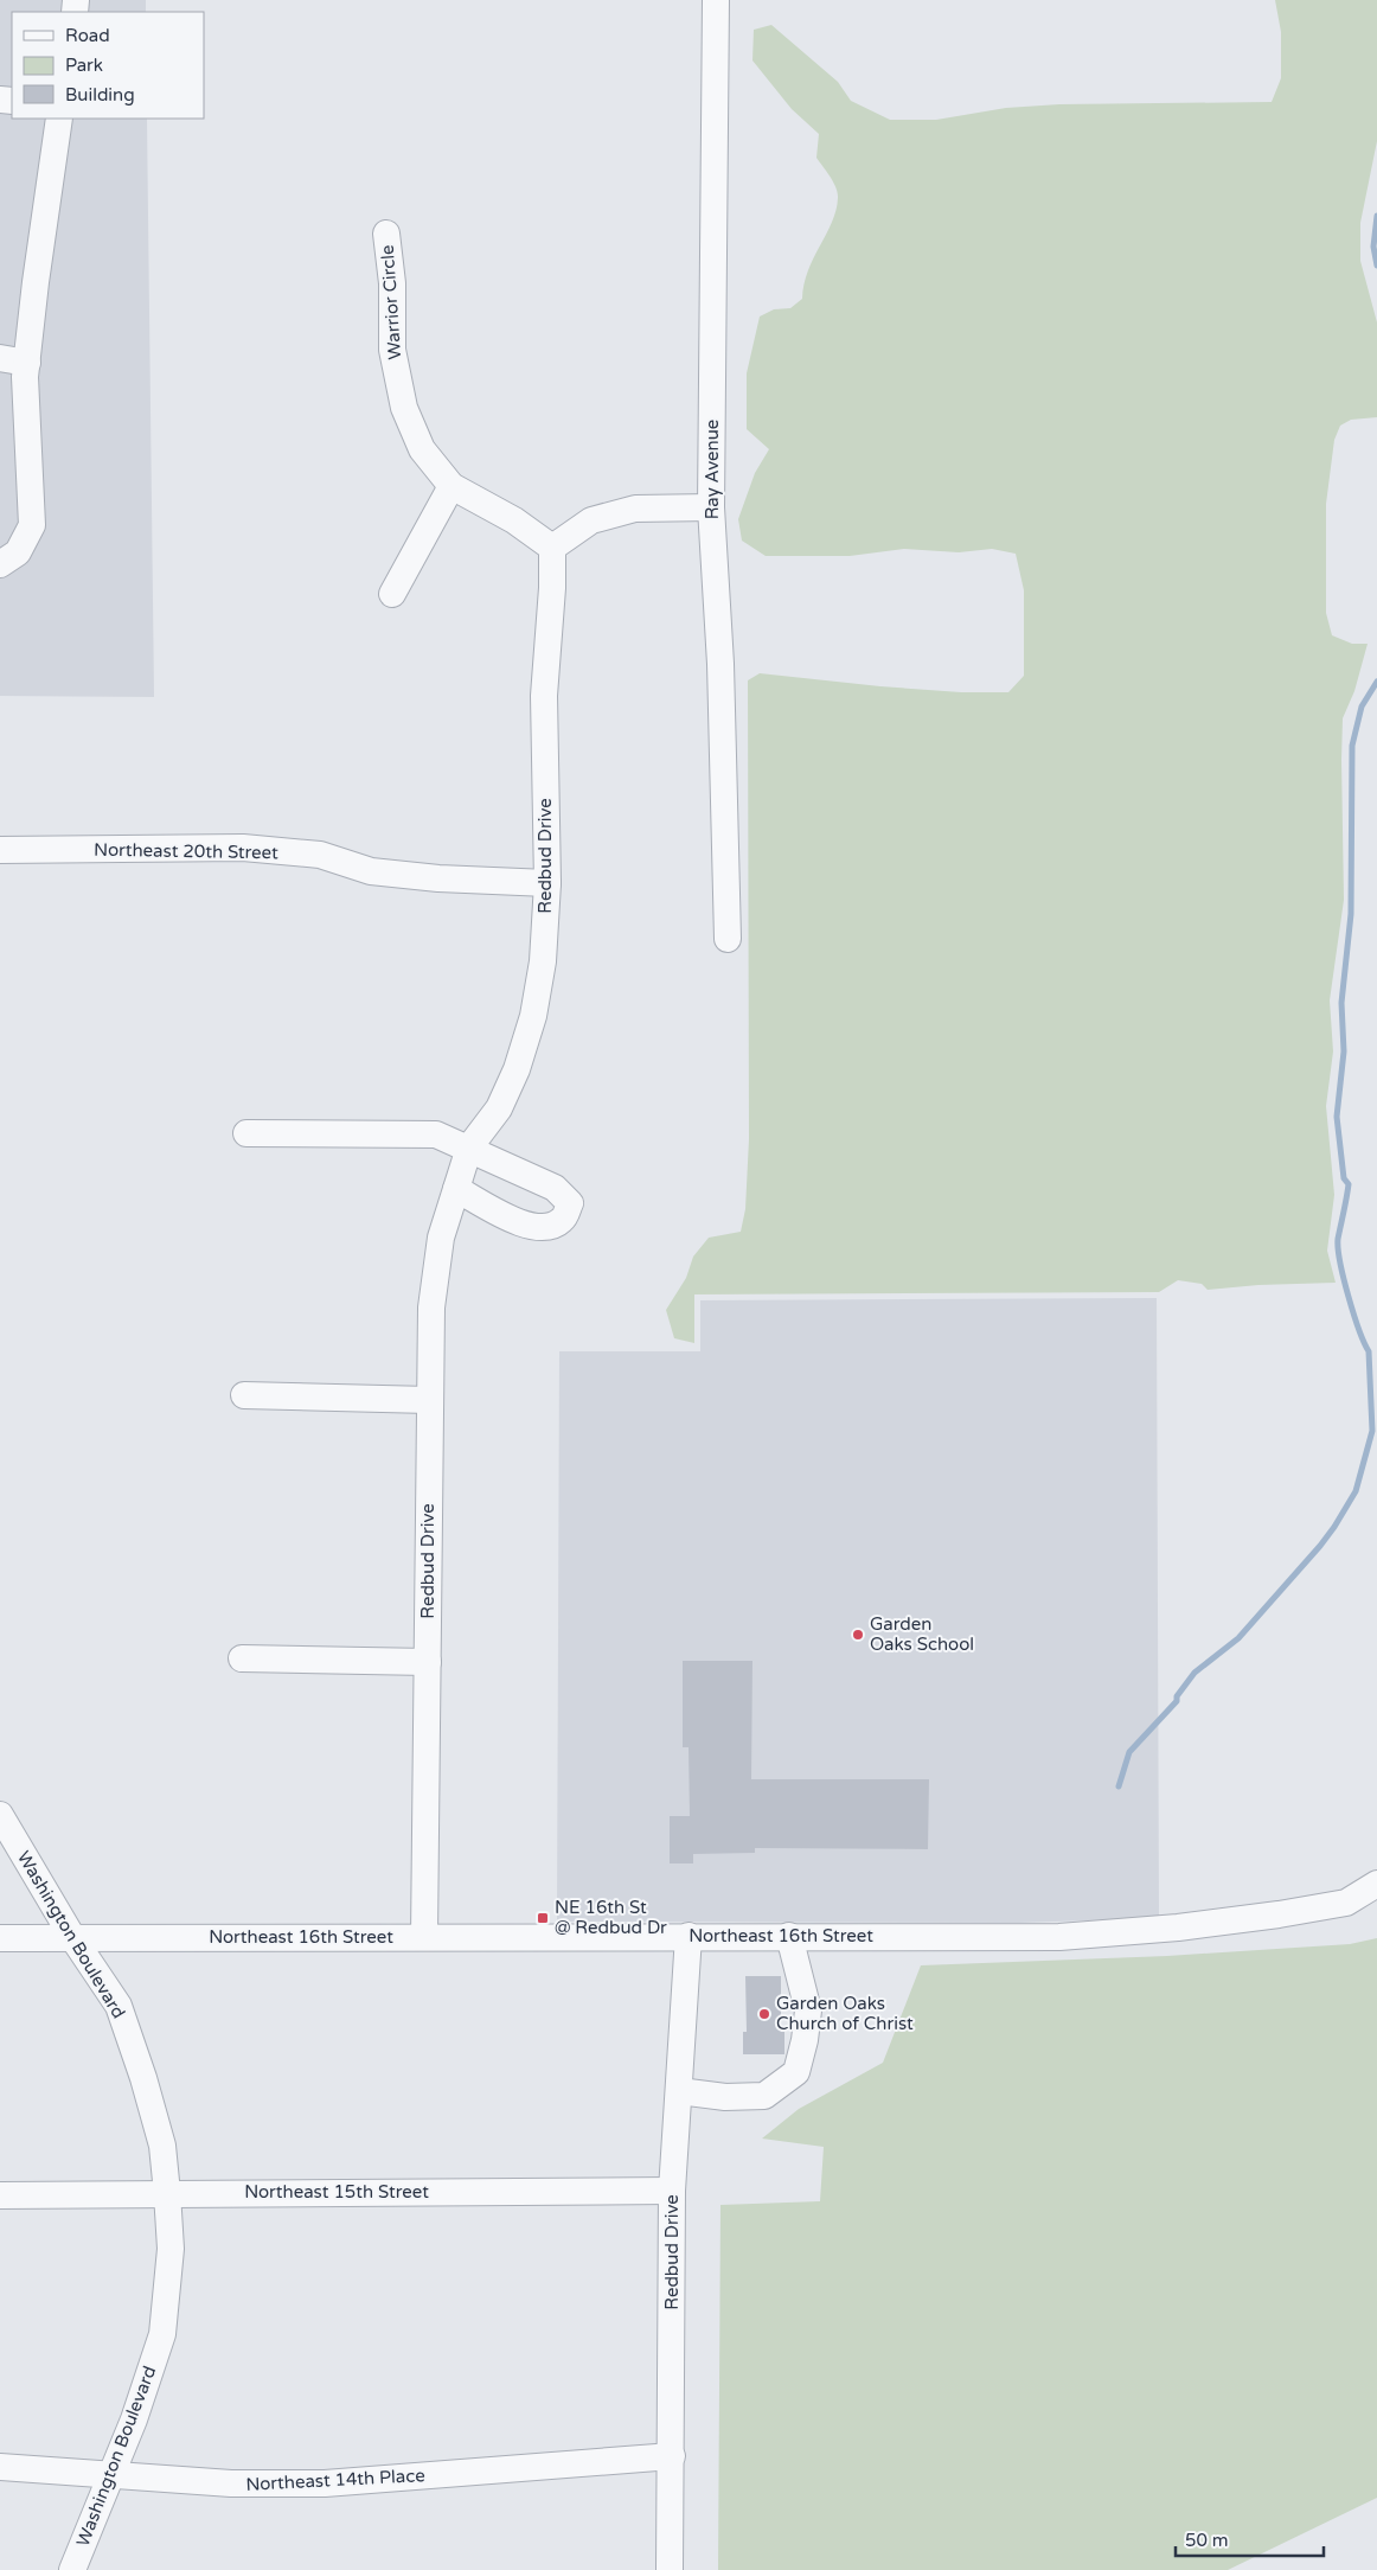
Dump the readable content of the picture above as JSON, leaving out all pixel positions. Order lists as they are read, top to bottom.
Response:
{
  "streets": {
    "street": [
      "Warrior Circle",
      "Ray Avenue",
      "Northeast 20th Street",
      "Redbud Drive",
      "Washington Boulevard",
      "Northeast 16th Street",
      "Northeast 15th Street",
      "Northeast 14th Place"
    ]
  },
  "crossings": [
    ["Warrior Circle", "Redbud Drive"],
    ["Northeast 20th Street", "Redbud Drive"],
    ["Redbud Drive", "Northeast 16th Street"],
    ["Redbud Drive", "Northeast 15th Street"],
    ["Redbud Drive", "Northeast 14th Place"],
    ["Washington Boulevard", "Northeast 16th Street"],
    ["Washington Boulevard", "Northeast 15th Street"],
    ["Washington Boulevard", "Northeast 14th Place"]
  ],
  "places": {
    "other": ["Garden Oaks School", "Garden Oaks Church of Christ"],
    "transit": ["NE 16th St @ Redbud Dr"]
  },
  "legend": ["Road", "Park", "Building"],
  "scale_bar": "50 m"
}
